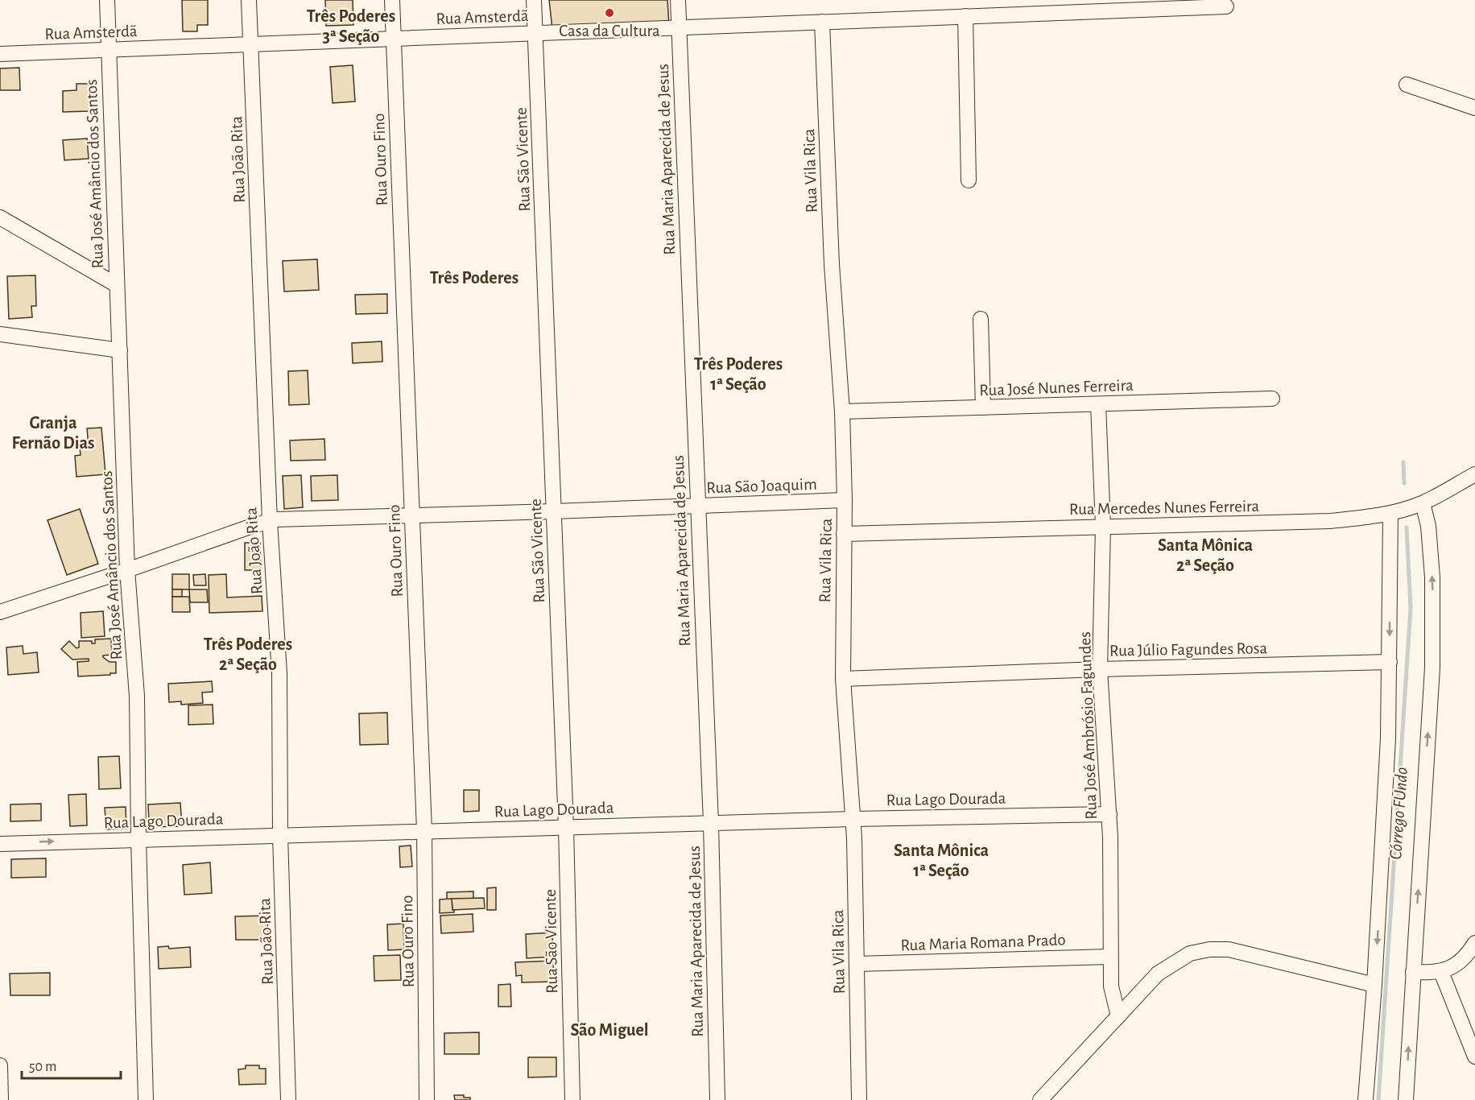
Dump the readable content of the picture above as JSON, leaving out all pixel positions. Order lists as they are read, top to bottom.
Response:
{
  "streets": {
    "street": [
      "Rua Amsterdã",
      "Rua João Rita",
      "Rua Ouro Fino",
      "Rua São Vicente",
      "Rua Maria Aparecida de Jesus",
      "Rua Vila Rica",
      "Rua José Amâncio dos Santos",
      "Rua José Nunes Ferreira",
      "Rua São Joaquim",
      "Rua Mercedes Nunes Ferreira",
      "Rua Júlio Fagundes Rosa",
      "Rua José Ambrósio Fagundes",
      "Rua Lago Dourada",
      "Rua Maria Romana Prado"
    ]
  },
  "crossings": [
    ["Rua Amsterdã", "Rua João Rita"],
    ["Rua Amsterdã", "Rua Ouro Fino"],
    ["Rua Amsterdã", "Rua São Vicente"],
    ["Rua Amsterdã", "Rua Maria Aparecida de Jesus"],
    ["Rua Amsterdã", "Rua Vila Rica"],
    ["Rua Amsterdã", "Rua José Amâncio dos Santos"],
    ["Rua João Rita", "Rua São Joaquim"],
    ["Rua João Rita", "Rua Lago Dourada"],
    ["Rua Ouro Fino", "Rua São Joaquim"],
    ["Rua Ouro Fino", "Rua Lago Dourada"],
    ["Rua São Vicente", "Rua São Joaquim"],
    ["Rua São Vicente", "Rua Lago Dourada"],
    ["Rua Maria Aparecida de Jesus", "Rua São Joaquim"],
    ["Rua Maria Aparecida de Jesus", "Rua Lago Dourada"],
    ["Rua Vila Rica", "Rua José Nunes Ferreira"],
    ["Rua Vila Rica", "Rua São Joaquim"],
    ["Rua Vila Rica", "Rua Mercedes Nunes Ferreira"],
    ["Rua Vila Rica", "Rua Júlio Fagundes Rosa"],
    ["Rua Vila Rica", "Rua Lago Dourada"],
    ["Rua Vila Rica", "Rua Maria Romana Prado"],
    ["Rua José Amâncio dos Santos", "Rua São Joaquim"],
    ["Rua José Amâncio dos Santos", "Rua Lago Dourada"],
    ["Rua José Nunes Ferreira", "Rua José Ambrósio Fagundes"],
    ["Rua Mercedes Nunes Ferreira", "Rua José Ambrósio Fagundes"],
    ["Rua Júlio Fagundes Rosa", "Rua José Ambrósio Fagundes"],
    ["Rua José Ambrósio Fagundes", "Rua Lago Dourada"],
    ["Rua José Ambrósio Fagundes", "Rua Maria Romana Prado"]
  ],
  "districts": [
    "Três Poderes 3ª Seção",
    "Três Poderes",
    "Três Poderes 1ª Seção",
    "Granja Fernão Dias",
    "Santa Mônica 2ª Seção",
    "Três Poderes 2ª Seção",
    "Santa Mônica 1ª Seção",
    "São Miguel"
  ],
  "water": ["Córrego FUndo"],
  "places": ["Casa da Cultura"],
  "scale_bar": "50 m"
}
